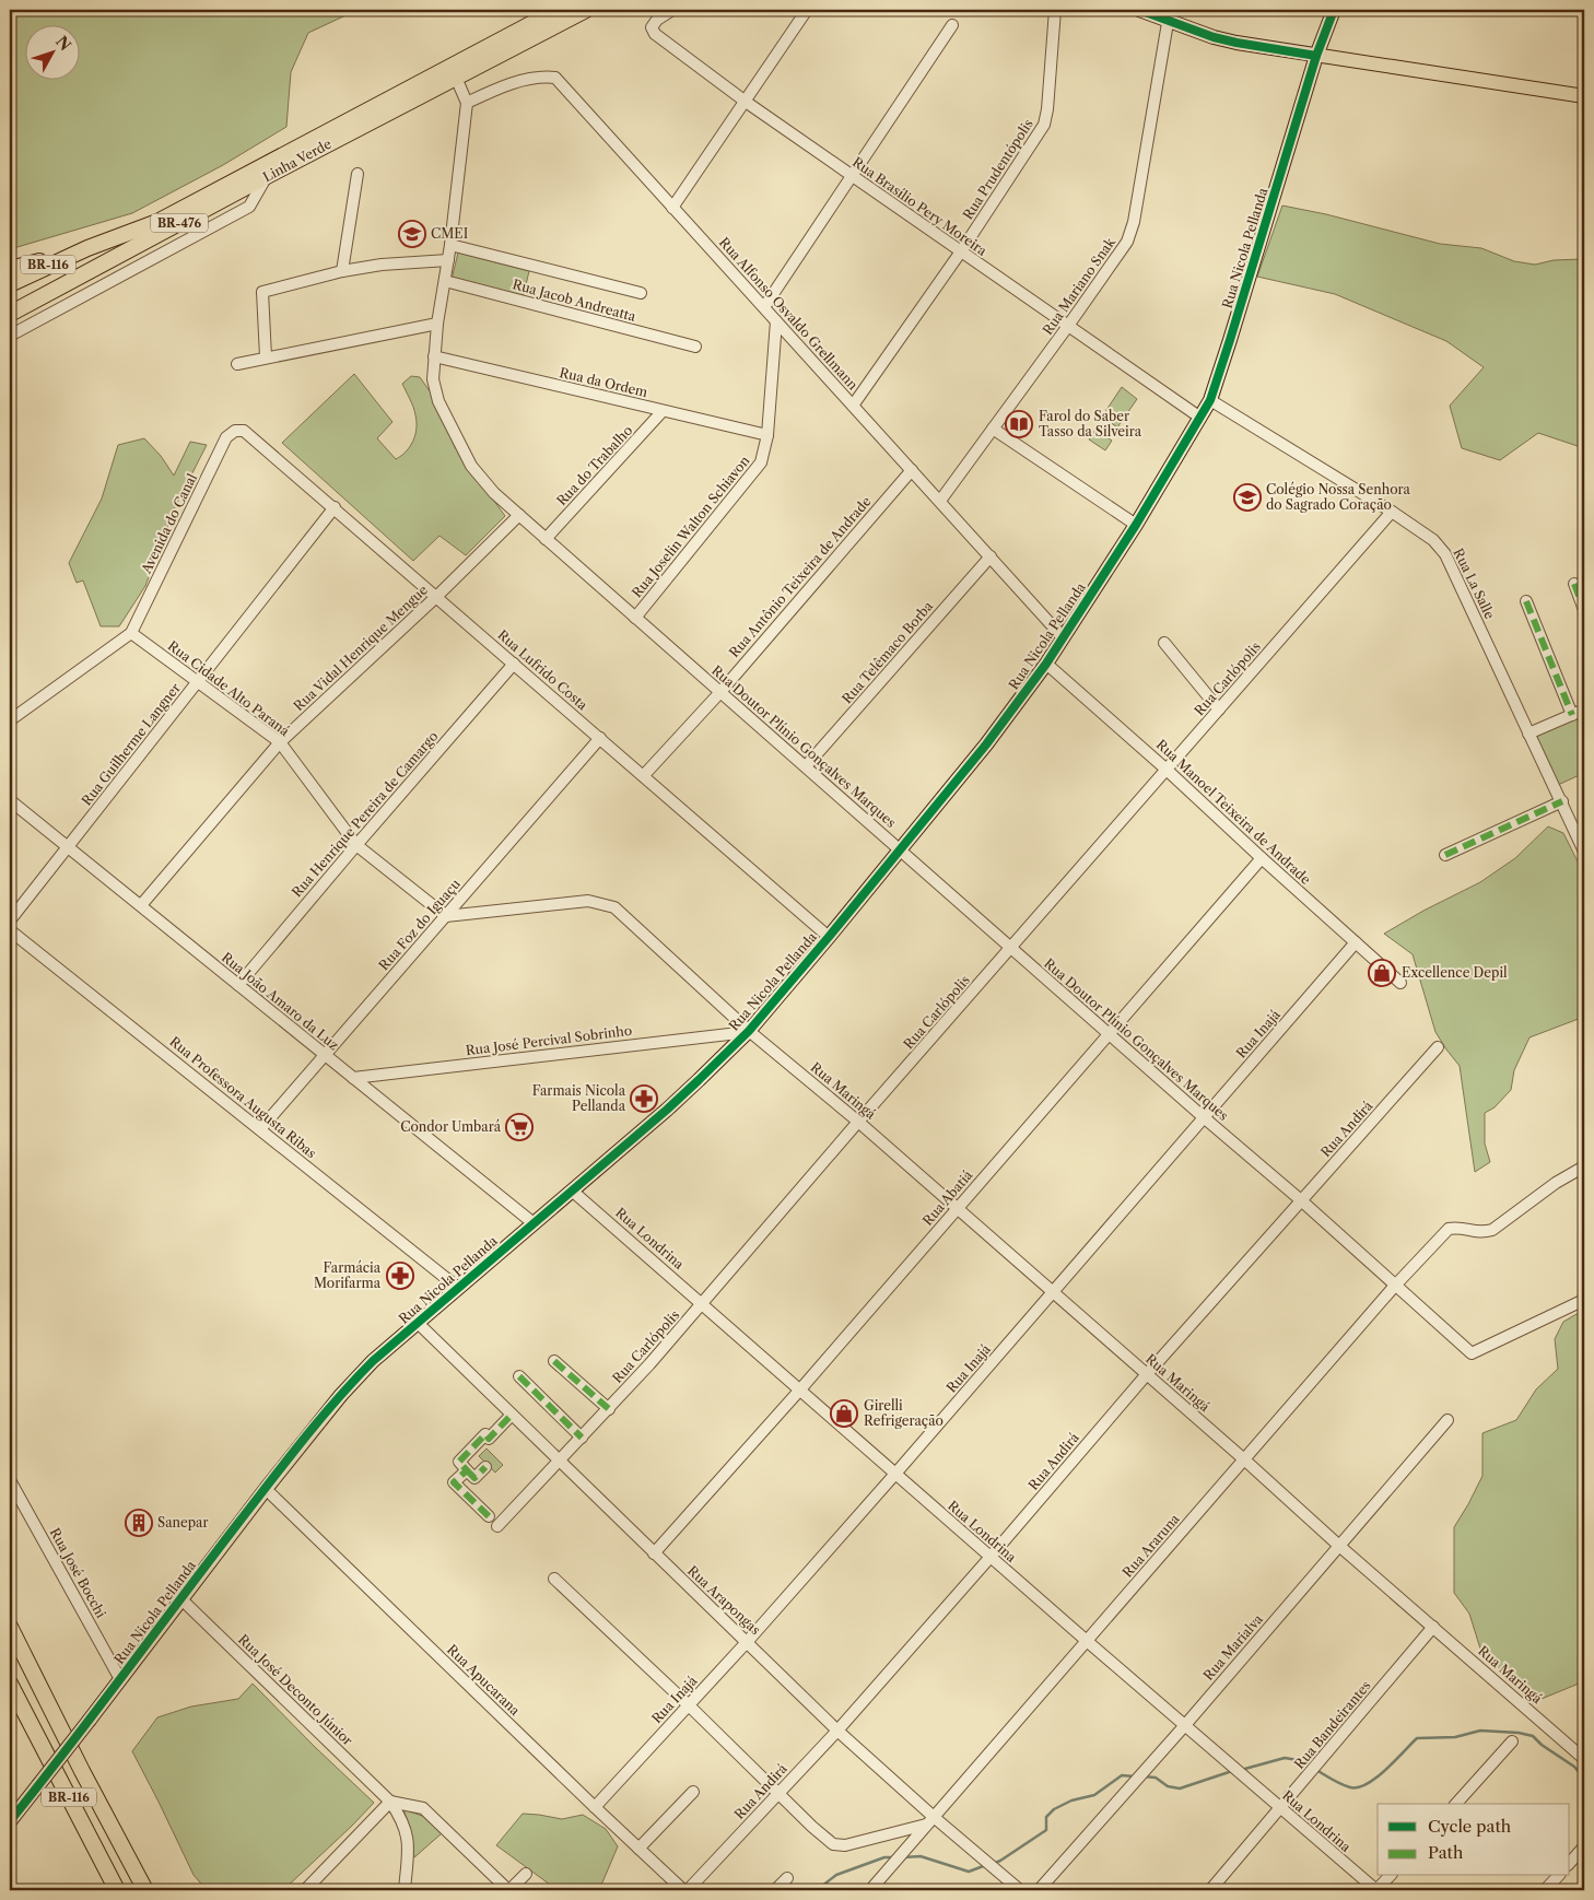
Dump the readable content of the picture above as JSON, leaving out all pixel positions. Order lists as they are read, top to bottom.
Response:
{
  "streets": {
    "highway": ["Linha Verde", "BR-476", "BR-116"],
    "main road": ["Rua Nicola Pellanda"],
    "street": [
      "Rua Prudentópolis",
      "Rua Brasílio Pery Moreira",
      "Rua Mariano Snak",
      "Rua Jacob Andreatta",
      "Rua Alfonso Osvaldo Grellmann",
      "Rua da Ordem",
      "Rua do Trabalho",
      "Avenida do Canal",
      "Rua Joselin Walton Schiavon",
      "Rua Antônio Teixeira de Andrade",
      "Rua La Salle",
      "Rua Vidal Henrique Mengue",
      "Rua Telêmaco Borba",
      "Rua Lufrido Costa",
      "Rua Carlópolis",
      "Rua Cidade Alto Paraná",
      "Rua Guilherme Langner",
      "Rua Doutor Plínio Gonçalves Marques",
      "Rua Manoel Teixeira de Andrade",
      "Rua Henrique Pereira de Camargo",
      "Rua Foz do Iguaçu",
      "Rua João Amaro da Luz",
      "Rua Inajá",
      "Rua José Percival Sobrinho",
      "Rua Maringá",
      "Rua Professora Augusta Ribas",
      "Rua Andirá",
      "Rua Abatiá",
      "Rua Londrina",
      "Rua Araruna",
      "Rua José Bocchi",
      "Rua Arapongas",
      "Rua Marialva",
      "Rua Apucarana",
      "Rua José Deconto Júnior",
      "Rua Bandeirantes"
    ]
  },
  "crossings": [
    ["Rua Prudentópolis", "Rua Brasílio Pery Moreira"],
    ["Rua Prudentópolis", "Rua Alfonso Osvaldo Grellmann"],
    ["Rua Brasílio Pery Moreira", "Rua Nicola Pellanda"],
    ["Rua Brasílio Pery Moreira", "Rua Mariano Snak"],
    ["Rua Nicola Pellanda", "Rua Alfonso Osvaldo Grellmann"],
    ["Rua Nicola Pellanda", "Rua La Salle"],
    ["Rua Nicola Pellanda", "Rua Lufrido Costa"],
    ["Rua Nicola Pellanda", "Rua Doutor Plínio Gonçalves Marques"],
    ["Rua Nicola Pellanda", "Rua Manoel Teixeira de Andrade"],
    ["Rua Nicola Pellanda", "Rua João Amaro da Luz"],
    ["Rua Nicola Pellanda", "Rua José Percival Sobrinho"],
    ["Rua Nicola Pellanda", "Rua Maringá"],
    ["Rua Nicola Pellanda", "Rua Professora Augusta Ribas"],
    ["Rua Nicola Pellanda", "Rua Londrina"],
    ["Rua Nicola Pellanda", "Rua José Bocchi"],
    ["Rua Nicola Pellanda", "Rua Arapongas"],
    ["Rua Nicola Pellanda", "Rua Apucarana"],
    ["Rua Nicola Pellanda", "Rua José Deconto Júnior"],
    ["Rua Mariano Snak", "Rua Alfonso Osvaldo Grellmann"],
    ["Rua Jacob Andreatta", "Rua Doutor Plínio Gonçalves Marques"],
    ["Rua Alfonso Osvaldo Grellmann", "Rua Joselin Walton Schiavon"],
    ["Rua Alfonso Osvaldo Grellmann", "Rua Antônio Teixeira de Andrade"],
    ["Rua Alfonso Osvaldo Grellmann", "Rua Telêmaco Borba"],
    ["Rua Alfonso Osvaldo Grellmann", "Rua Doutor Plínio Gonçalves Marques"],
    ["Rua da Ordem", "Rua do Trabalho"],
    ["Rua da Ordem", "Rua Joselin Walton Schiavon"],
    ["Rua da Ordem", "Rua Doutor Plínio Gonçalves Marques"],
    ["Rua do Trabalho", "Rua Doutor Plínio Gonçalves Marques"],
    ["Avenida do Canal", "Rua Lufrido Costa"],
    ["Avenida do Canal", "Rua Cidade Alto Paraná"],
    ["Rua Joselin Walton Schiavon", "Rua Doutor Plínio Gonçalves Marques"],
    ["Rua Antônio Teixeira de Andrade", "Rua Lufrido Costa"],
    ["Rua Antônio Teixeira de Andrade", "Rua Doutor Plínio Gonçalves Marques"],
    ["Rua La Salle", "Rua Carlópolis"],
    ["Rua Vidal Henrique Mengue", "Rua Lufrido Costa"],
    ["Rua Vidal Henrique Mengue", "Rua Cidade Alto Paraná"],
    ["Rua Vidal Henrique Mengue", "Rua Doutor Plínio Gonçalves Marques"],
    ["Rua Vidal Henrique Mengue", "Rua João Amaro da Luz"],
    ["Rua Telêmaco Borba", "Rua Doutor Plínio Gonçalves Marques"],
    ["Rua Lufrido Costa", "Rua Guilherme Langner"],
    ["Rua Lufrido Costa", "Rua Henrique Pereira de Camargo"],
    ["Rua Lufrido Costa", "Rua Foz do Iguaçu"],
    ["Rua Carlópolis", "Rua Doutor Plínio Gonçalves Marques"],
    ["Rua Carlópolis", "Rua Manoel Teixeira de Andrade"],
    ["Rua Carlópolis", "Rua Maringá"],
    ["Rua Carlópolis", "Rua Londrina"],
    ["Rua Carlópolis", "Rua Arapongas"],
    ["Rua Cidade Alto Paraná", "Rua Guilherme Langner"],
    ["Rua Cidade Alto Paraná", "Rua Henrique Pereira de Camargo"],
    ["Rua Cidade Alto Paraná", "Rua Foz do Iguaçu"],
    ["Rua Guilherme Langner", "Rua João Amaro da Luz"],
    ["Rua Doutor Plínio Gonçalves Marques", "Rua Inajá"],
    ["Rua Doutor Plínio Gonçalves Marques", "Rua Andirá"],
    ["Rua Doutor Plínio Gonçalves Marques", "Rua Abatiá"],
    ["Rua Doutor Plínio Gonçalves Marques", "Rua Araruna"],
    ["Rua Manoel Teixeira de Andrade", "Rua Inajá"],
    ["Rua Manoel Teixeira de Andrade", "Rua Abatiá"],
    ["Rua Henrique Pereira de Camargo", "Rua João Amaro da Luz"],
    ["Rua Foz do Iguaçu", "Rua João Amaro da Luz"],
    ["Rua Foz do Iguaçu", "Rua Professora Augusta Ribas"],
    ["Rua João Amaro da Luz", "Rua José Percival Sobrinho"],
    ["Rua Inajá", "Rua Maringá"],
    ["Rua Inajá", "Rua Londrina"],
    ["Rua Inajá", "Rua Arapongas"],
    ["Rua Inajá", "Rua Apucarana"],
    ["Rua José Percival Sobrinho", "Rua Maringá"],
    ["Rua Maringá", "Rua Andirá"],
    ["Rua Maringá", "Rua Abatiá"],
    ["Rua Maringá", "Rua Araruna"],
    ["Rua Maringá", "Rua Marialva"],
    ["Rua Maringá", "Rua Bandeirantes"],
    ["Rua Andirá", "Rua Londrina"],
    ["Rua Andirá", "Rua Arapongas"],
    ["Rua Andirá", "Rua Apucarana"],
    ["Rua Abatiá", "Rua Londrina"],
    ["Rua Abatiá", "Rua Arapongas"],
    ["Rua Londrina", "Rua Araruna"],
    ["Rua Londrina", "Rua Marialva"],
    ["Rua Londrina", "Rua Bandeirantes"],
    ["Rua Araruna", "Rua Arapongas"]
  ],
  "places": {
    "school or university": ["CMEI", "Colégio Nossa Senhora do Sagrado Coração"],
    "library": ["Farol do Saber Tasso da Silveira"],
    "shop": ["Excellence Depil", "Girelli Refrigeração"],
    "pharmacy": ["Farmais Nicola Pellanda", "Farmácia Morifarma"],
    "supermarket": ["Condor Umbará"],
    "building": ["Sanepar"]
  },
  "legend": ["Cycle path", "Path"],
  "north": "top right"
}
